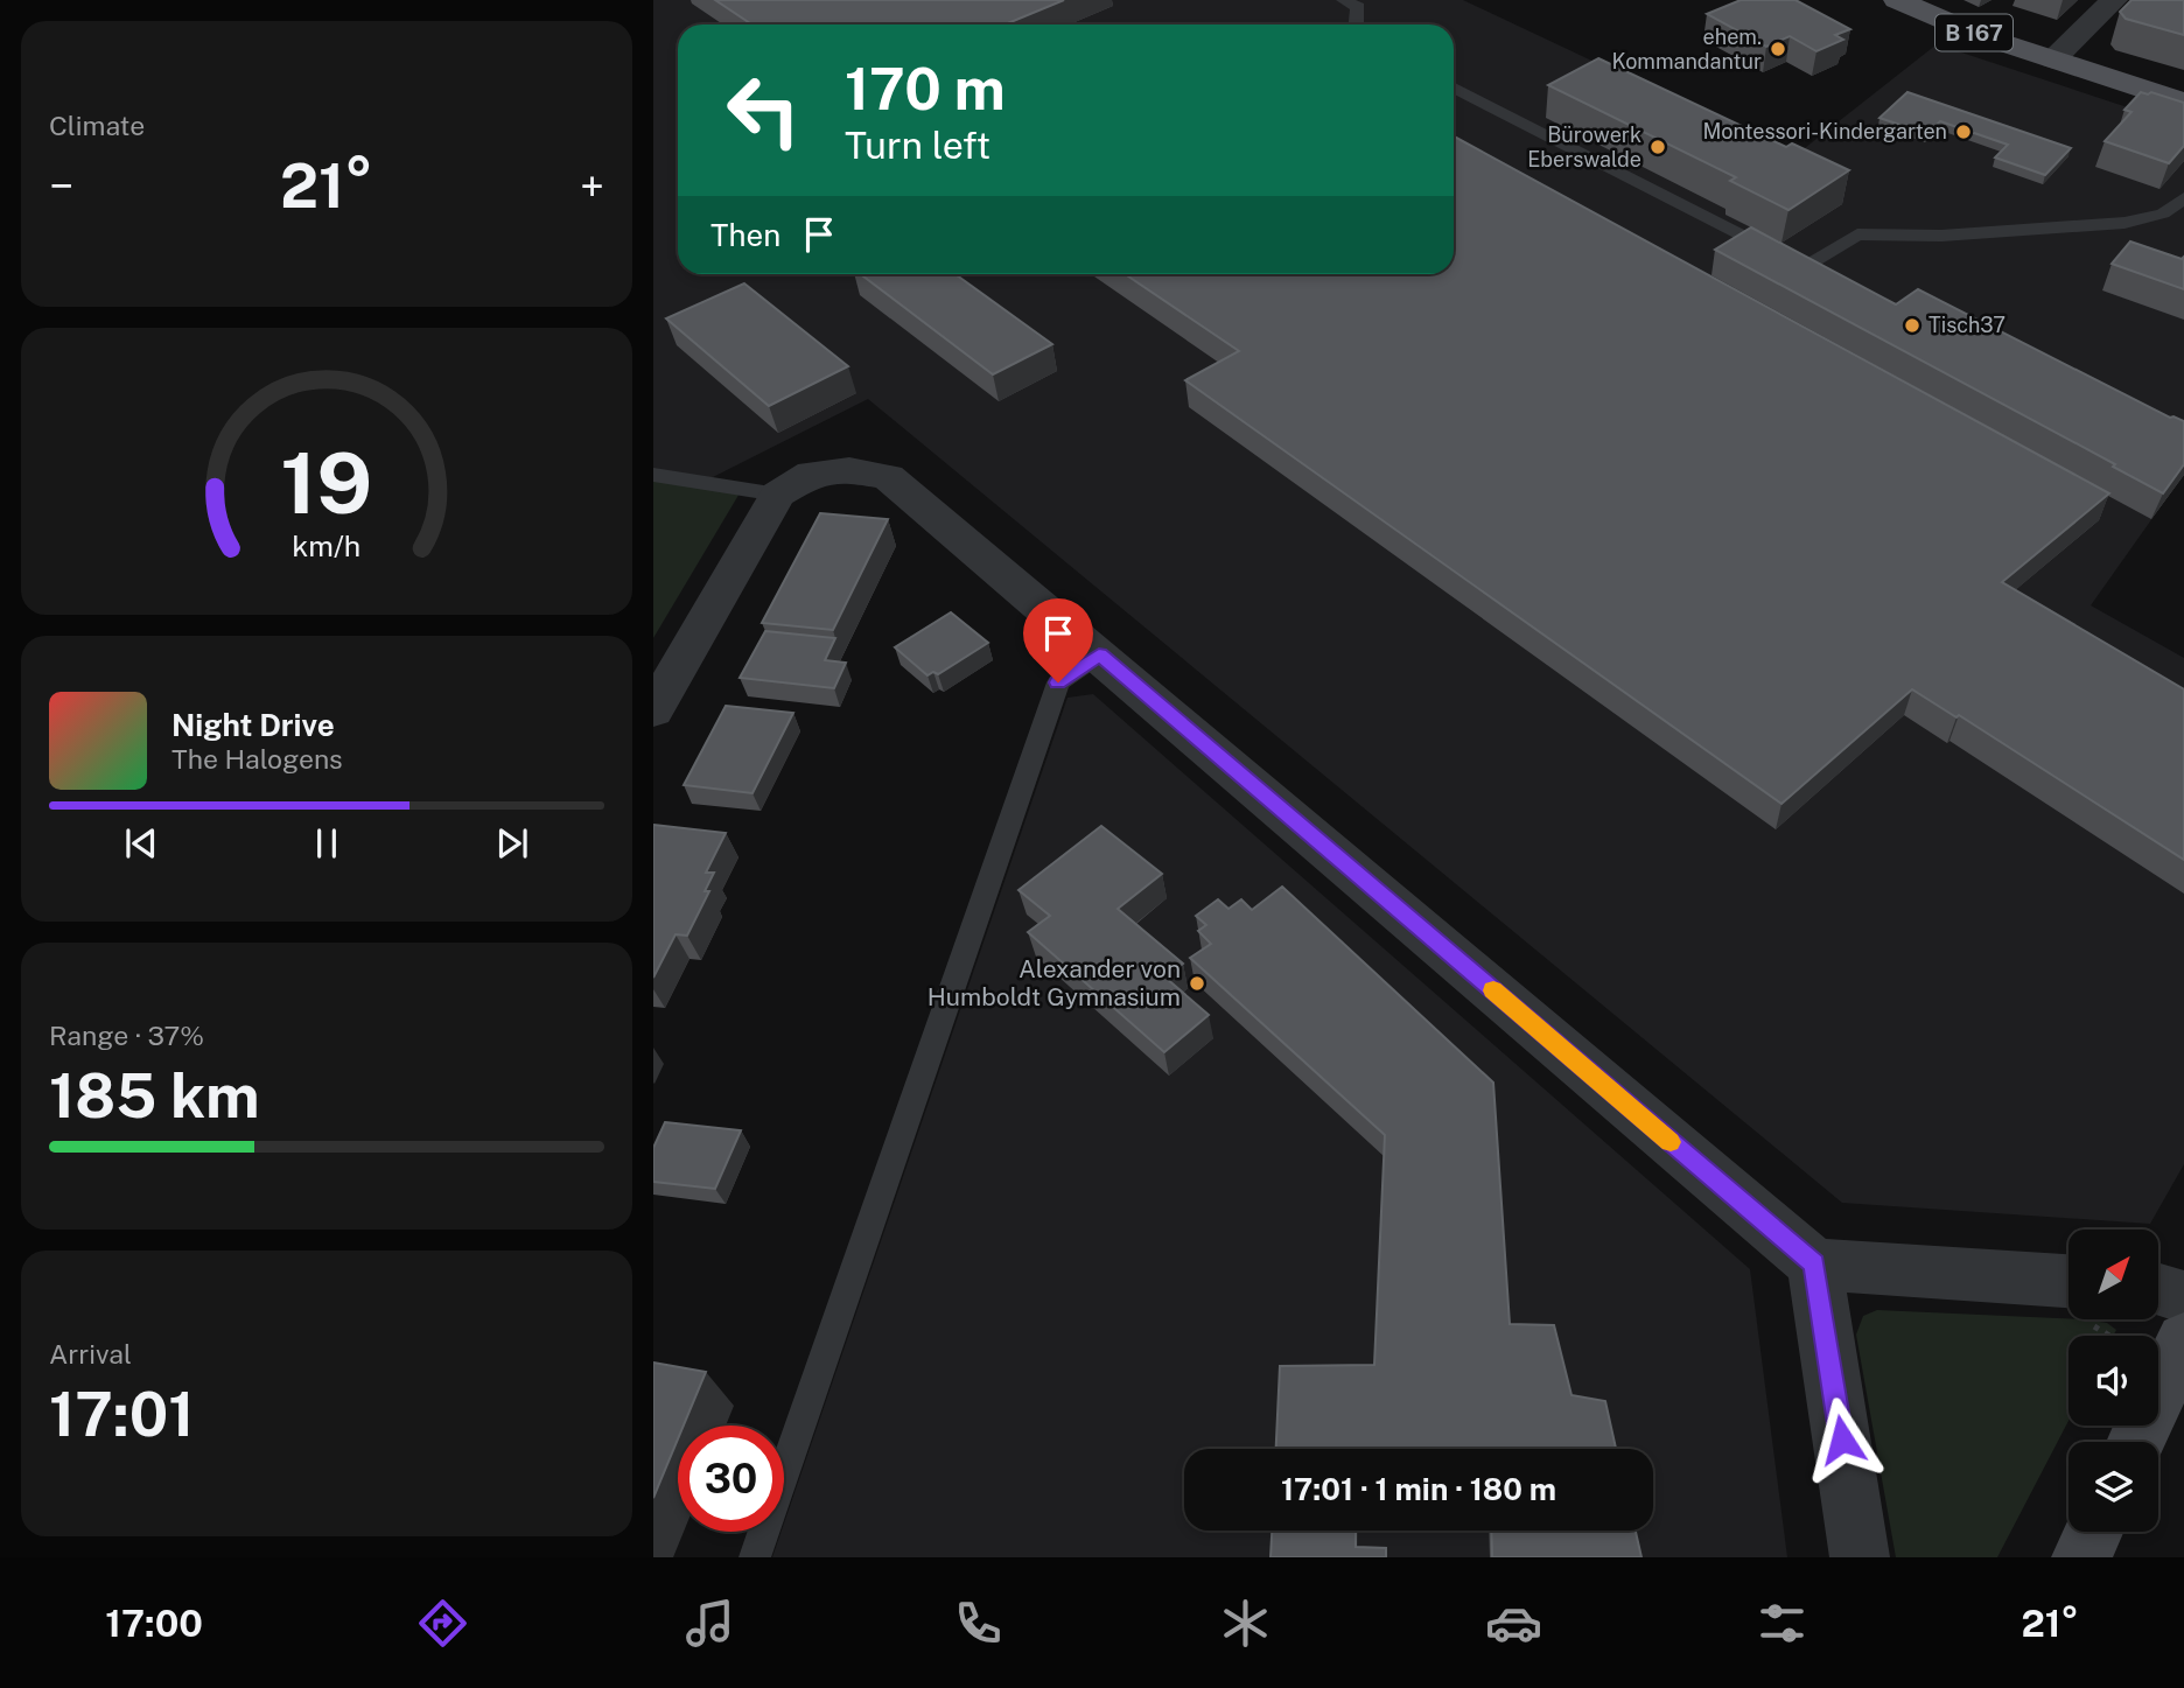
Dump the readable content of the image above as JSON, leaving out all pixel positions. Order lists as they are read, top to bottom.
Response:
{
  "streets": {
    "main road": ["B 167"]
  },
  "places": [
    "ehem. Kommandantur",
    "Montessori-Kindergarten",
    "Bürowerk Eberswalde",
    "Tisch37",
    "Alexander von Humboldt Gymnasium"
  ],
  "north": "top right",
  "page": {
    "tile": [
      "Climate",
      ["Range · 37%", "185 km"],
      ["Arrival", "17:01"]
    ],
    "turn": ["170 m", "Turn left"],
    "heat": ["−", "21°", "+"],
    "then": "Then",
    "song": ["Night Drive", "The Halogens"],
    "limit": "30",
    "trip": "17:01 · 1 min · 180 m",
    "tabs": ["17:00", "21°"],
    "gauge": ["19", "km/h"]
  }
}
